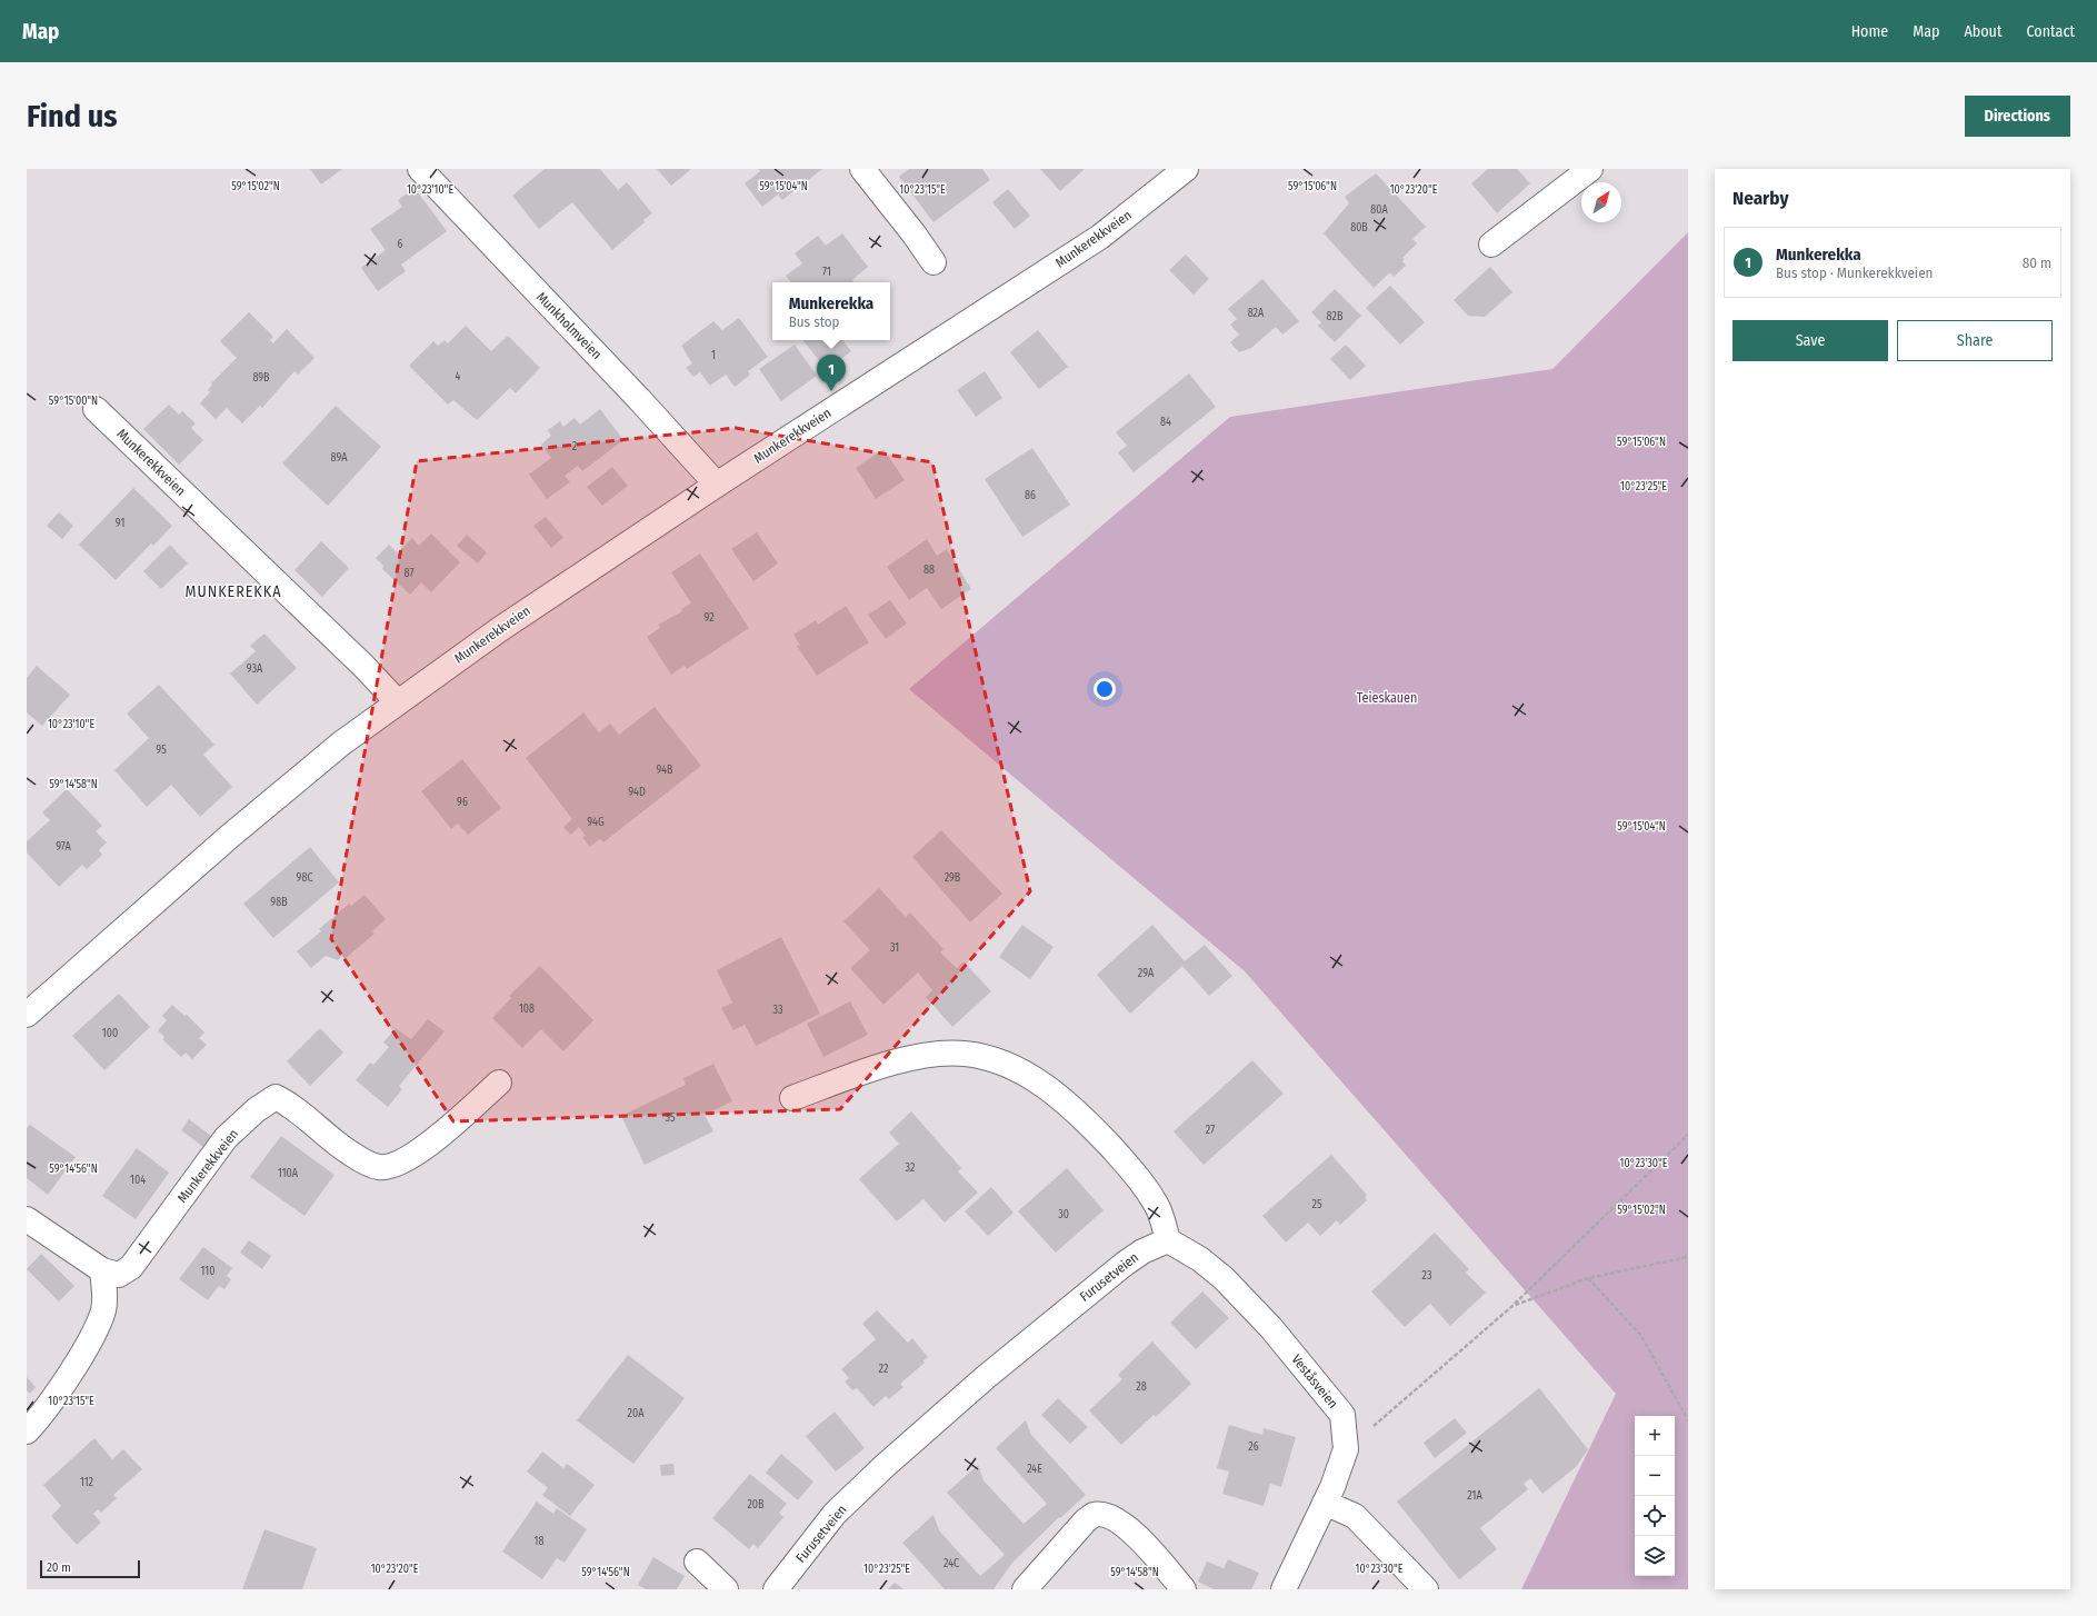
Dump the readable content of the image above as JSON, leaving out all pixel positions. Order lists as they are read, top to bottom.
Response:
{
  "streets": {
    "street": [
      "Munkerekkveien",
      "Munkholmveien",
      "Furusetveien",
      "Veståsveien"
    ]
  },
  "crossings": [
    ["Munkerekkveien", "Munkholmveien"],
    ["Furusetveien", "Veståsveien"]
  ],
  "districts": ["MUNKEREKKA"],
  "parks": ["Teieskauen"],
  "house_numbers": [
    "80A",
    "80B",
    "6",
    "71",
    "82A",
    "82B",
    "1",
    "4",
    "89B",
    "84",
    "2",
    "89A",
    "86",
    "91",
    "88",
    "87",
    "92",
    "93A",
    "95",
    "94B",
    "94D",
    "96",
    "94G",
    "97A",
    "98C",
    "29B",
    "98B",
    "31",
    "29A",
    "108",
    "33",
    "100",
    "35",
    "27",
    "32",
    "110A",
    "104",
    "25",
    "30",
    "110",
    "23",
    "22",
    "28",
    "20A",
    "26",
    "24E",
    "112",
    "21A",
    "20B",
    "18",
    "24C"
  ],
  "scale_bar": "20 m",
  "north": "top right",
  "page": {
    "header": "Map",
    "nav": [
      "Home",
      "Map",
      "About",
      "Contact"
    ],
    "buttons": [
      "Directions",
      ["Save", "Share"]
    ],
    "title": "Find us",
    "heading": "Nearby",
    "list": [
      {
        "mark": "1",
        "name": "Munkerekka",
        "note": "Bus stop · Munkerekkveien",
        "value": "80 m"
      }
    ],
    "popup": ["Munkerekka", "Bus stop"],
    "pins": "1",
    "map_buttons": ["+", "−"],
    "scale": "20 m"
  },
  "coordinates": [
    "59°15'02\"N",
    "59°15'04\"N",
    "59°15'06\"N",
    "10°23'10\"E",
    "10°23'15\"E",
    "10°23'20\"E",
    "59°15'00\"N",
    "10°23'25\"E",
    "59°14'58\"N",
    "10°23'30\"E",
    "59°14'56\"N"
  ]
}
